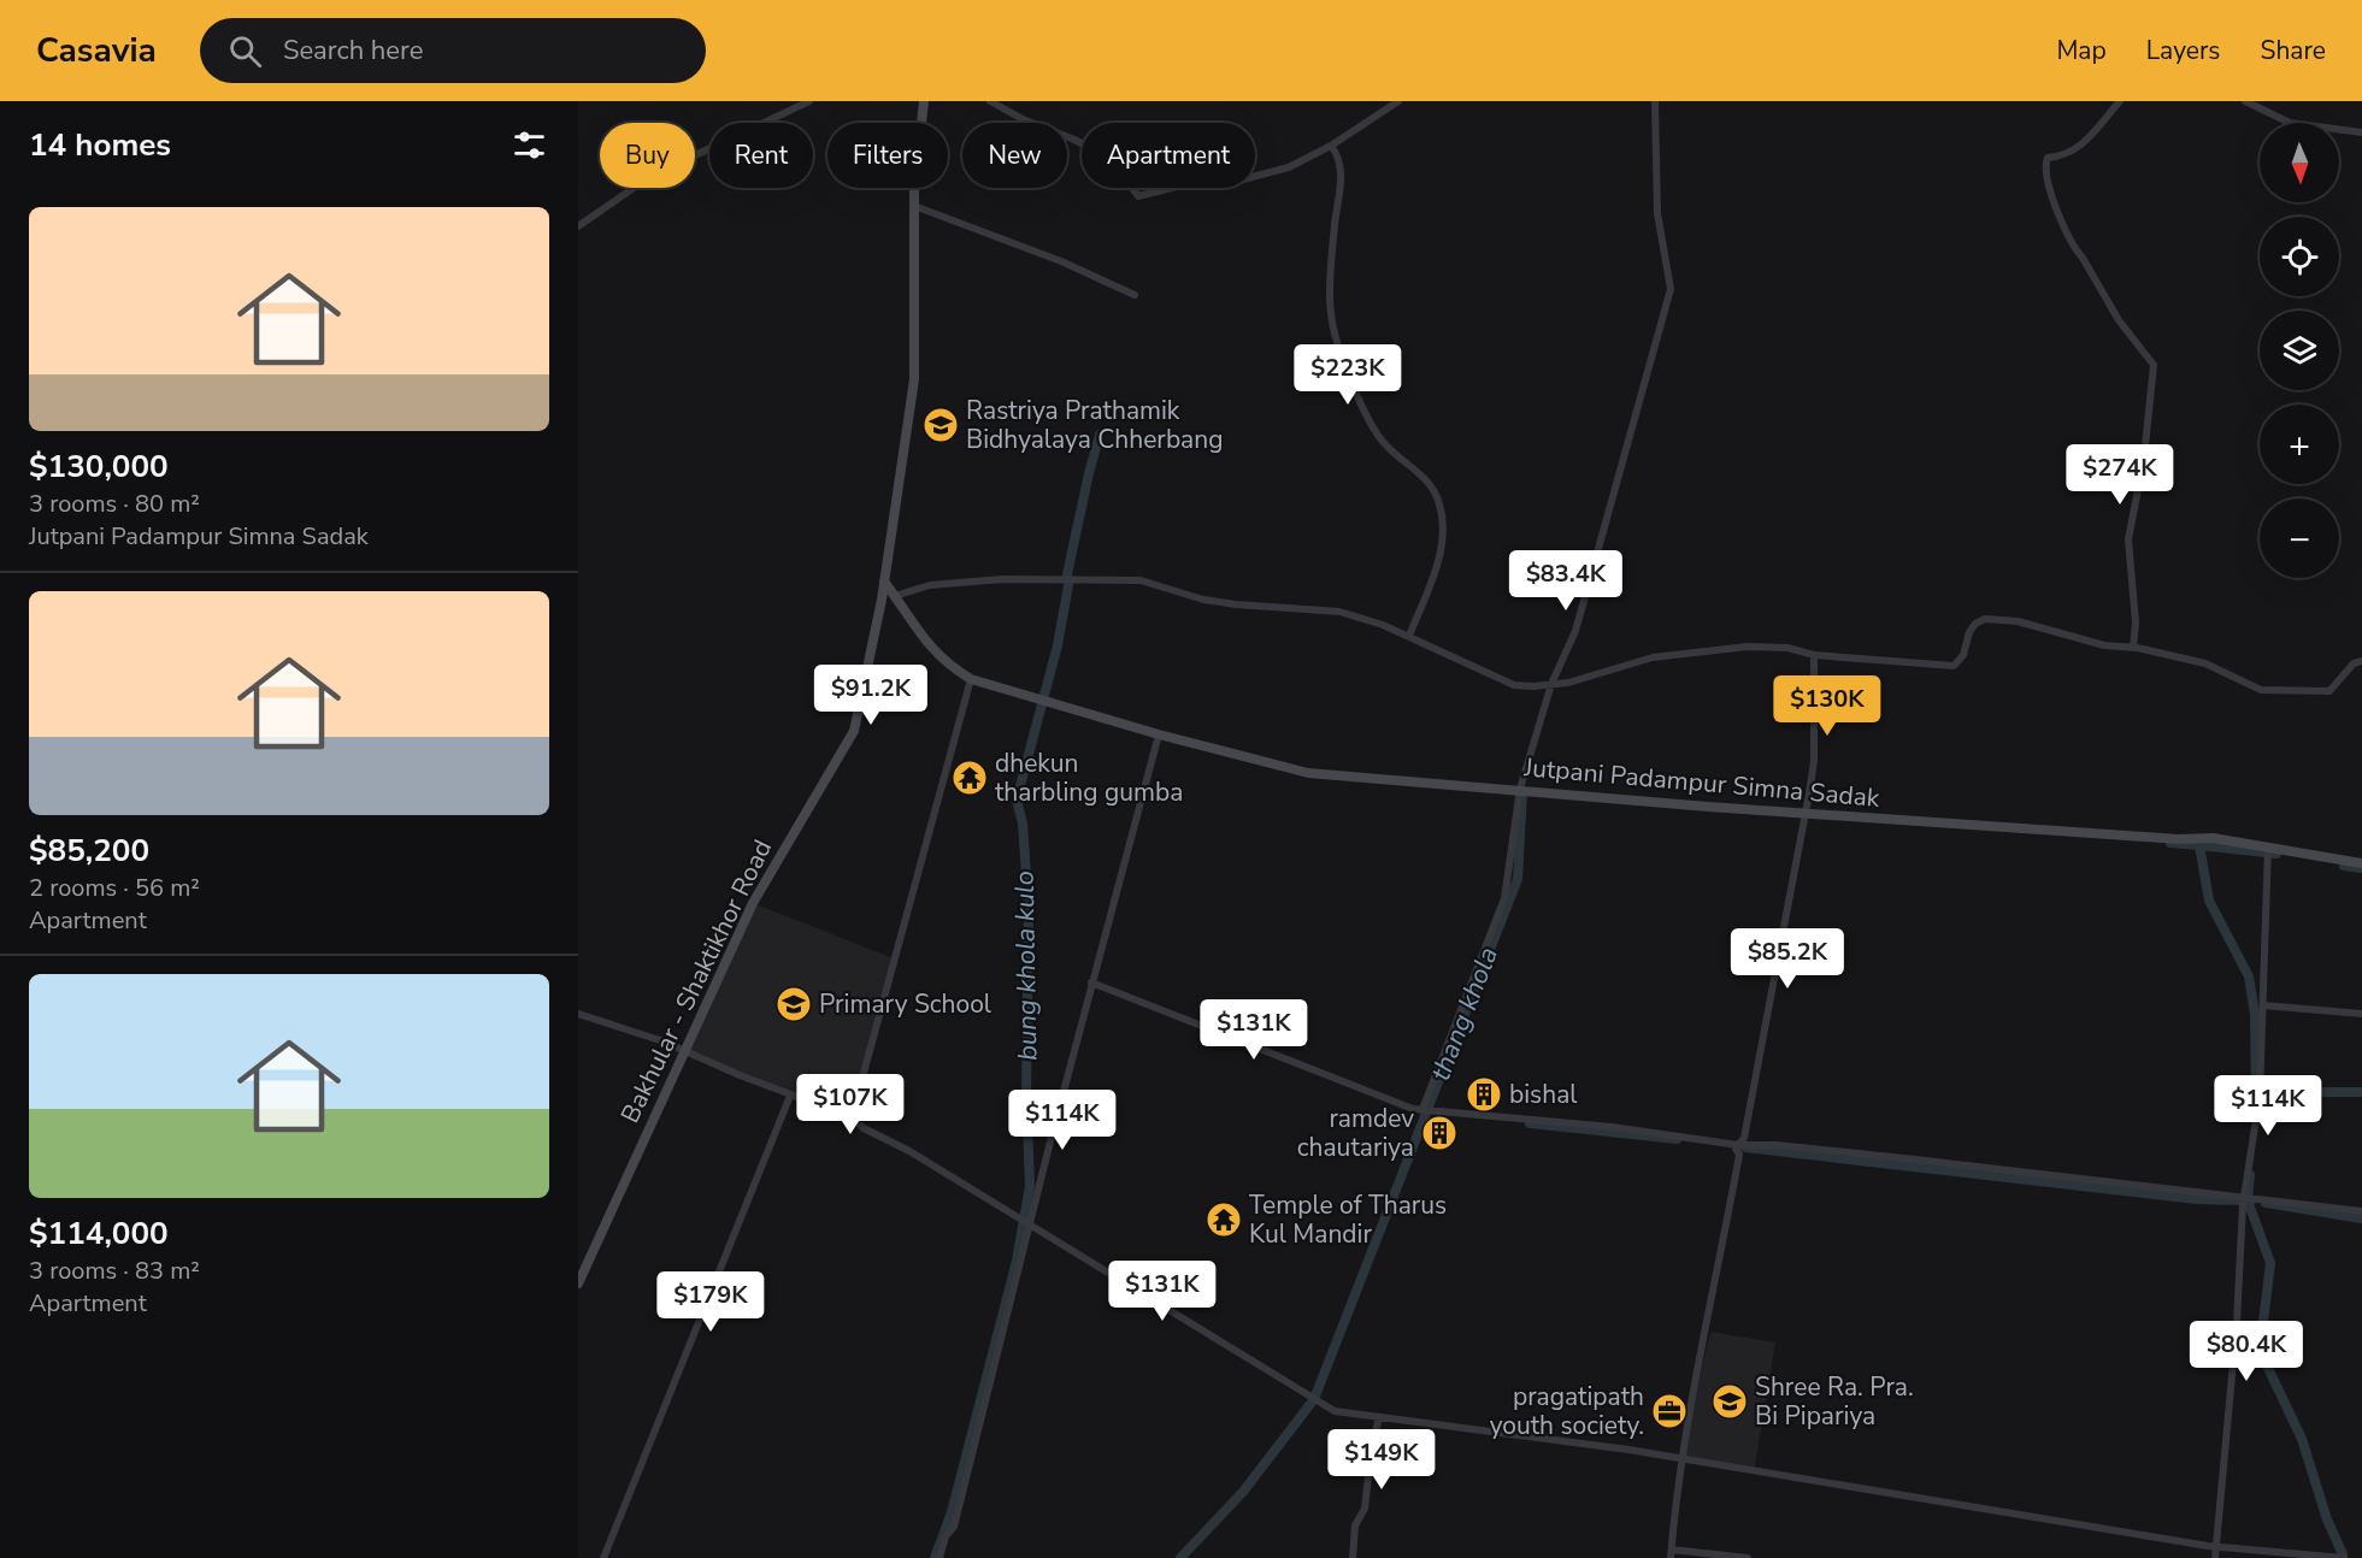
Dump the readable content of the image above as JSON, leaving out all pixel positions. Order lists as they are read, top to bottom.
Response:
{
  "streets": {
    "street": ["Jutpani Padampur Simna Sadak", "Bakhular - Shaktikhor Road"]
  },
  "crossings": [
    ["Jutpani Padampur Simna Sadak", "Bakhular - Shaktikhor Road"]
  ],
  "water": ["bung khola kulo", "thang khola"],
  "places": {
    "school or university": ["Rastriya Prathamik Bidhyalaya Chherbang", "Primary School", "Shree Ra. Pra. Bi Pipariya"],
    "temple": ["dhekun tharbling gumba", "Temple of Tharus Kul Mandir"],
    "building": ["bishal", "ramdev chautariya"],
    "office": ["pragatipath youth society."]
  },
  "north": "bottom",
  "page": {
    "header": "Casavia",
    "search": "Search here",
    "nav": ["Map", "Layers", "Share"],
    "heading": "14 homes",
    "map_buttons": ["+", "−"],
    "chip": [
      "Buy",
      "Rent",
      "Filters",
      "New",
      "Apartment"
    ],
    "list": [
      {
        "name": "$130,000",
        "note": "3 rooms · 80 m² · Jutpani Padampur Simna Sadak"
      },
      {
        "name": "$85,200",
        "note": "2 rooms · 56 m² · Apartment"
      },
      {
        "name": "$114,000",
        "note": "3 rooms · 83 m² · Apartment"
      }
    ],
    "price": [
      "$223K",
      "$274K",
      "$83.4K",
      "$91.2K",
      "$130K",
      "$85.2K",
      "$131K",
      "$107K",
      "$114K",
      "$114K",
      "$131K",
      "$179K",
      "$80.4K",
      "$149K"
    ]
  }
}
